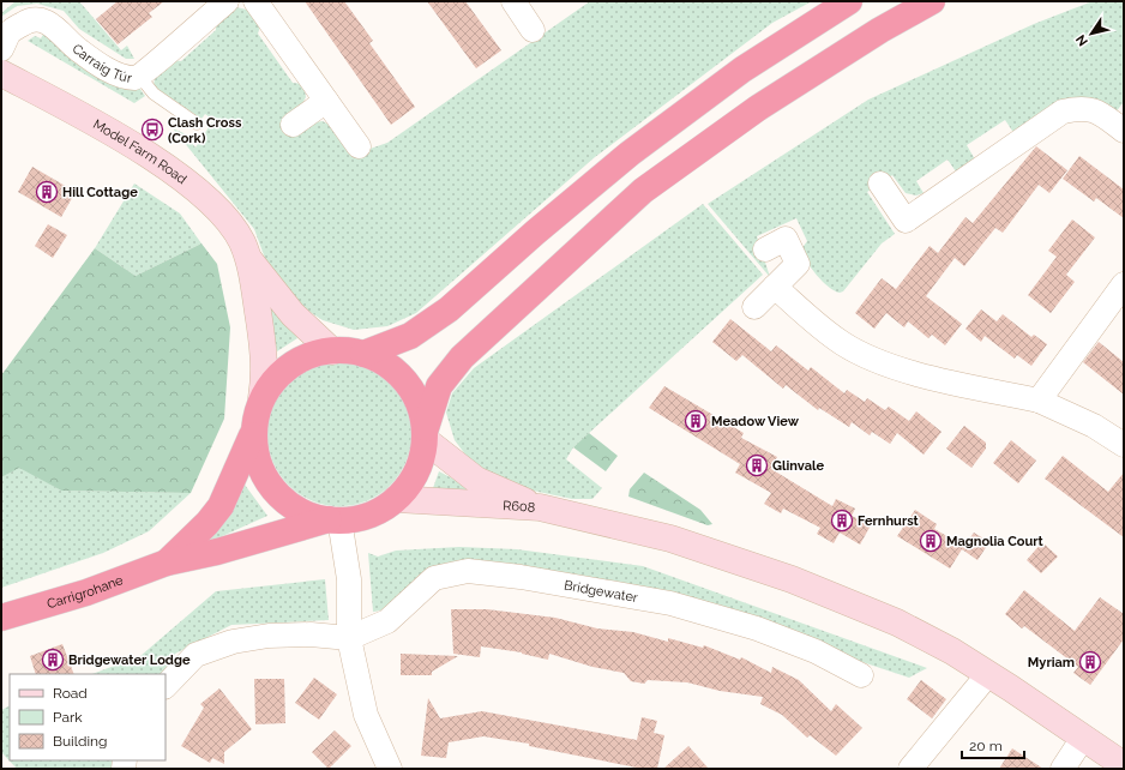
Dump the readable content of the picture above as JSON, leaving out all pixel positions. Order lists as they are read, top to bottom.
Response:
{
  "streets": {
    "highway": ["Carrigrohane"],
    "main road": ["Model Farm Road", "R608"],
    "street": ["Carraig Túr", "Bridgewater"]
  },
  "crossings": [
    ["Model Farm Road", "R608"],
    ["Model Farm Road", "Carrigrohane"],
    ["R608", "Carrigrohane"]
  ],
  "places": {
    "bus stop": ["Clash Cross (Cork)"],
    "building": [
      "Hill Cottage",
      "Meadow View",
      "Glinvale",
      "Fernhurst",
      "Magnolia Court",
      "Bridgewater Lodge",
      "Myriam"
    ]
  },
  "legend": ["Road", "Park", "Building"],
  "scale_bar": "20 m",
  "north": "bottom left"
}
